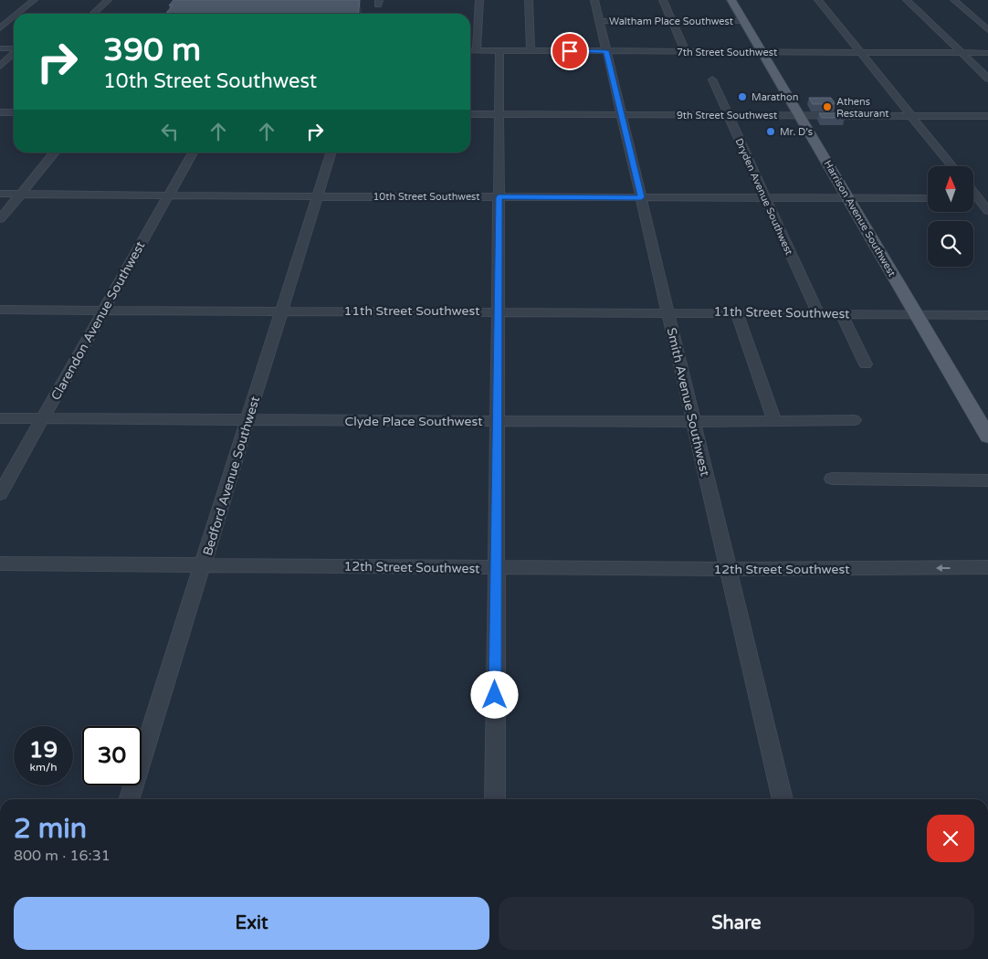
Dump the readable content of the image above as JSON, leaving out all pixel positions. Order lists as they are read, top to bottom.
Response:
{
  "streets": {
    "main road": ["Harrison Avenue Southwest"],
    "street": [
      "Waltham Place Southwest",
      "7th Street Southwest",
      "9th Street Southwest",
      "10th Street Southwest",
      "Dryden Avenue Southwest",
      "11th Street Southwest",
      "Clarendon Avenue Southwest",
      "Smith Avenue Southwest",
      "Clyde Place Southwest",
      "Bedford Avenue Southwest",
      "12th Street Southwest"
    ]
  },
  "crossings": [
    ["Waltham Place Southwest", "Harrison Avenue Southwest"],
    ["Waltham Place Southwest", "Smith Avenue Southwest"],
    ["7th Street Southwest", "Harrison Avenue Southwest"],
    ["7th Street Southwest", "Smith Avenue Southwest"],
    ["9th Street Southwest", "Dryden Avenue Southwest"],
    ["9th Street Southwest", "Harrison Avenue Southwest"],
    ["9th Street Southwest", "Smith Avenue Southwest"],
    ["10th Street Southwest", "Dryden Avenue Southwest"],
    ["10th Street Southwest", "Harrison Avenue Southwest"],
    ["10th Street Southwest", "Clarendon Avenue Southwest"],
    ["10th Street Southwest", "Smith Avenue Southwest"],
    ["10th Street Southwest", "Bedford Avenue Southwest"],
    ["Dryden Avenue Southwest", "11th Street Southwest"],
    ["Harrison Avenue Southwest", "11th Street Southwest"],
    ["11th Street Southwest", "Clarendon Avenue Southwest"],
    ["11th Street Southwest", "Smith Avenue Southwest"],
    ["11th Street Southwest", "Bedford Avenue Southwest"],
    ["Clarendon Avenue Southwest", "Clyde Place Southwest"],
    ["Smith Avenue Southwest", "Clyde Place Southwest"],
    ["Smith Avenue Southwest", "12th Street Southwest"],
    ["Clyde Place Southwest", "Bedford Avenue Southwest"],
    ["Bedford Avenue Southwest", "12th Street Southwest"]
  ],
  "places": ["Marathon", "Athens Restaurant", "Mr. D's"],
  "north": "top",
  "page": {
    "turn": ["390 m", "10th Street Southwest"],
    "speed": "19 km/h",
    "limit": "30",
    "heading": ["2 min", "800 m · 16:31"],
    "buttons": ["Exit", "Share"]
  }
}
